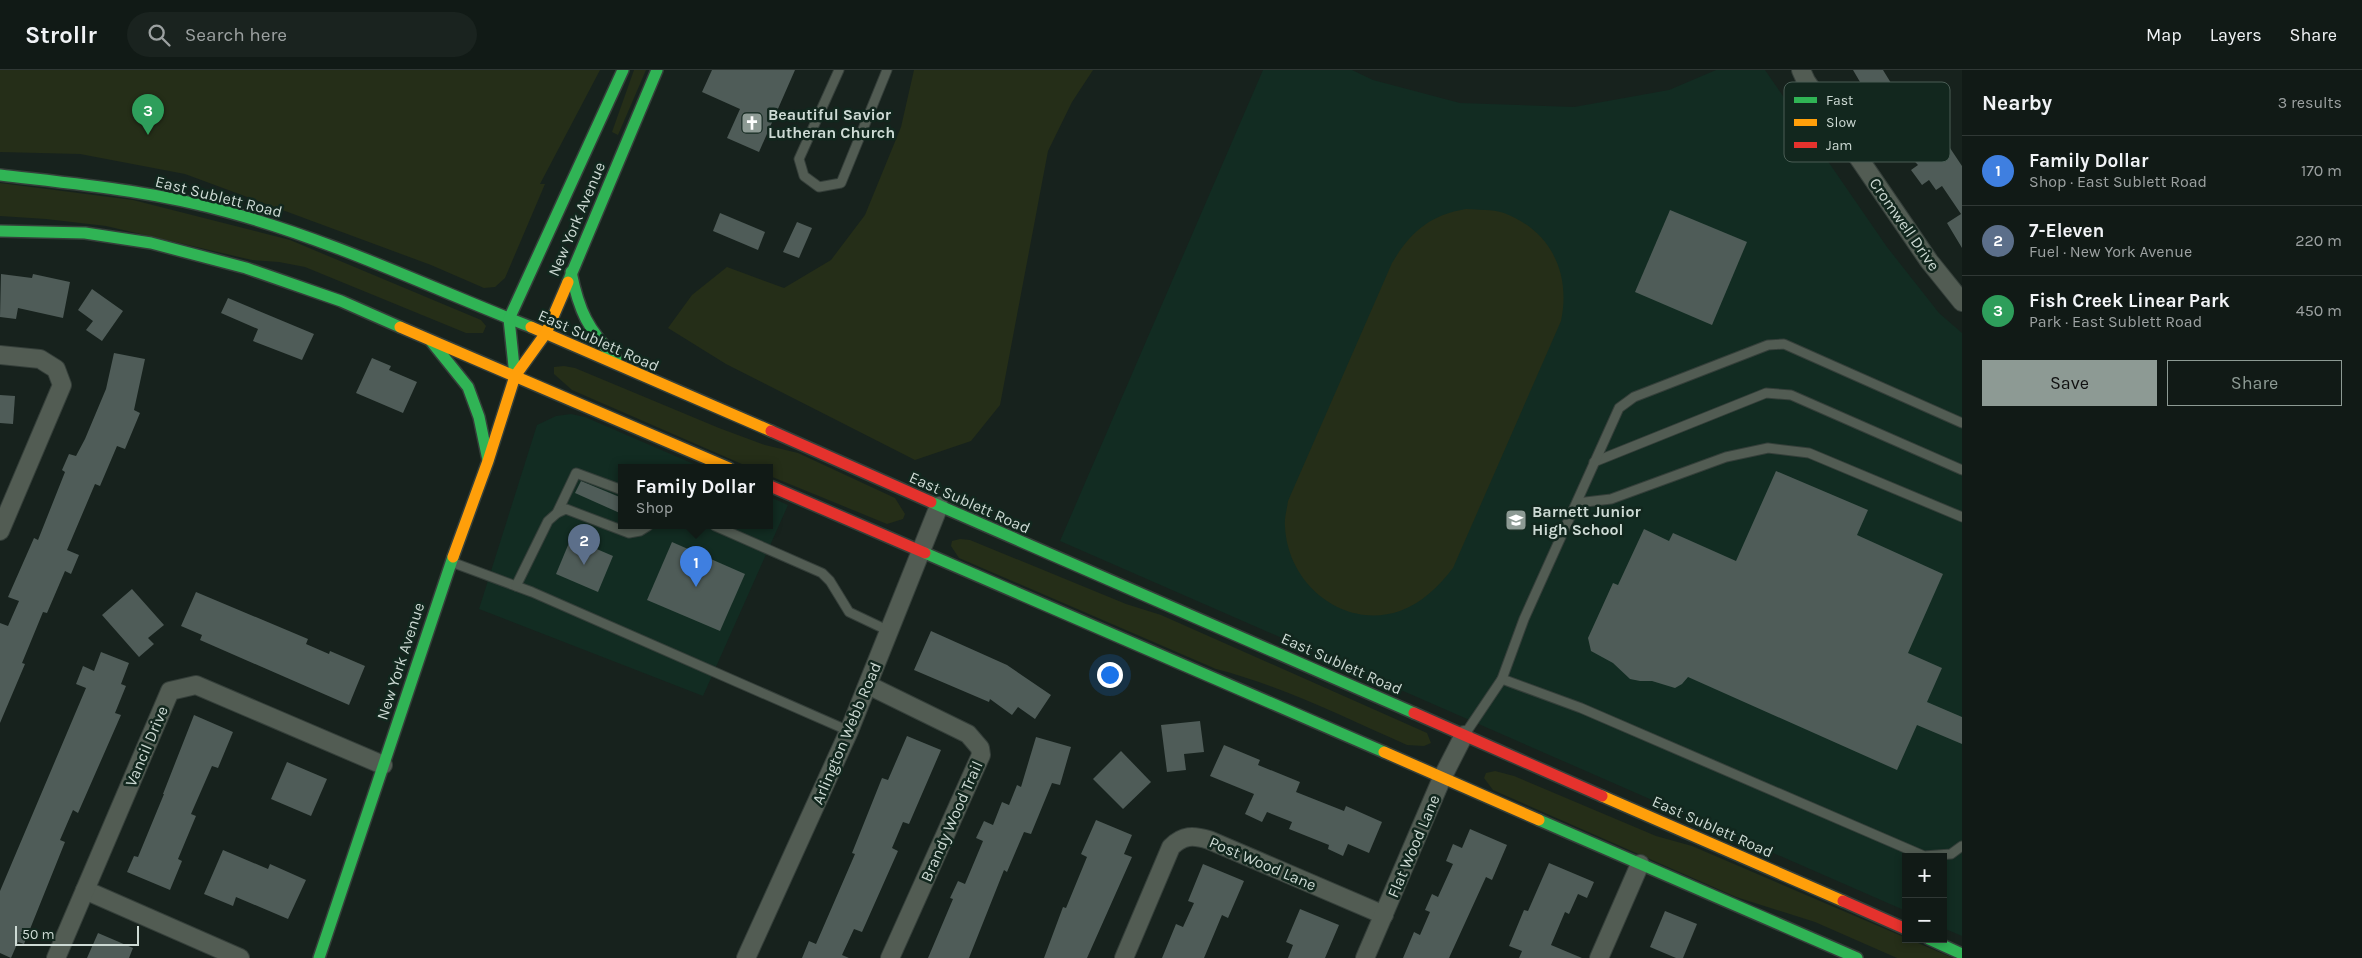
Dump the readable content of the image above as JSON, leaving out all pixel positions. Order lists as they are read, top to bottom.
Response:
{
  "streets": {
    "main road": ["East Sublett Road", "New York Avenue"],
    "street": [
      "Cromwell Drive",
      "Arlington Webb Road",
      "Vancil Drive",
      "Brandy Wood Trail",
      "Flat Wood Lane",
      "Post Wood Lane"
    ]
  },
  "crossings": [
    ["East Sublett Road", "New York Avenue"],
    ["East Sublett Road", "Arlington Webb Road"],
    ["East Sublett Road", "Flat Wood Lane"],
    ["New York Avenue", "Vancil Drive"],
    ["Arlington Webb Road", "Brandy Wood Trail"],
    ["Flat Wood Lane", "Post Wood Lane"]
  ],
  "places": {
    "church": ["Beautiful Savior Lutheran Church"],
    "school or university": ["Barnett Junior High School"]
  },
  "legend": ["Fast", "Slow", "Jam"],
  "scale_bar": "50 m",
  "page": {
    "header": "Strollr",
    "search": "Search here",
    "nav": ["Map", "Layers", "Share"],
    "heading": ["Nearby", "3 results"],
    "pins": ["3", "2", "1"],
    "list": [
      {
        "mark": "1",
        "name": "Family Dollar",
        "note": "Shop · East Sublett Road",
        "value": "170 m"
      },
      {
        "mark": "2",
        "name": "7-Eleven",
        "note": "Fuel · New York Avenue",
        "value": "220 m"
      },
      {
        "mark": "3",
        "name": "Fish Creek Linear Park",
        "note": "Park · East Sublett Road",
        "value": "450 m"
      }
    ],
    "buttons": ["Save", "Share"],
    "popup": ["Family Dollar", "Shop"],
    "map_buttons": ["+", "−"],
    "scale": "50 m"
  }
}
